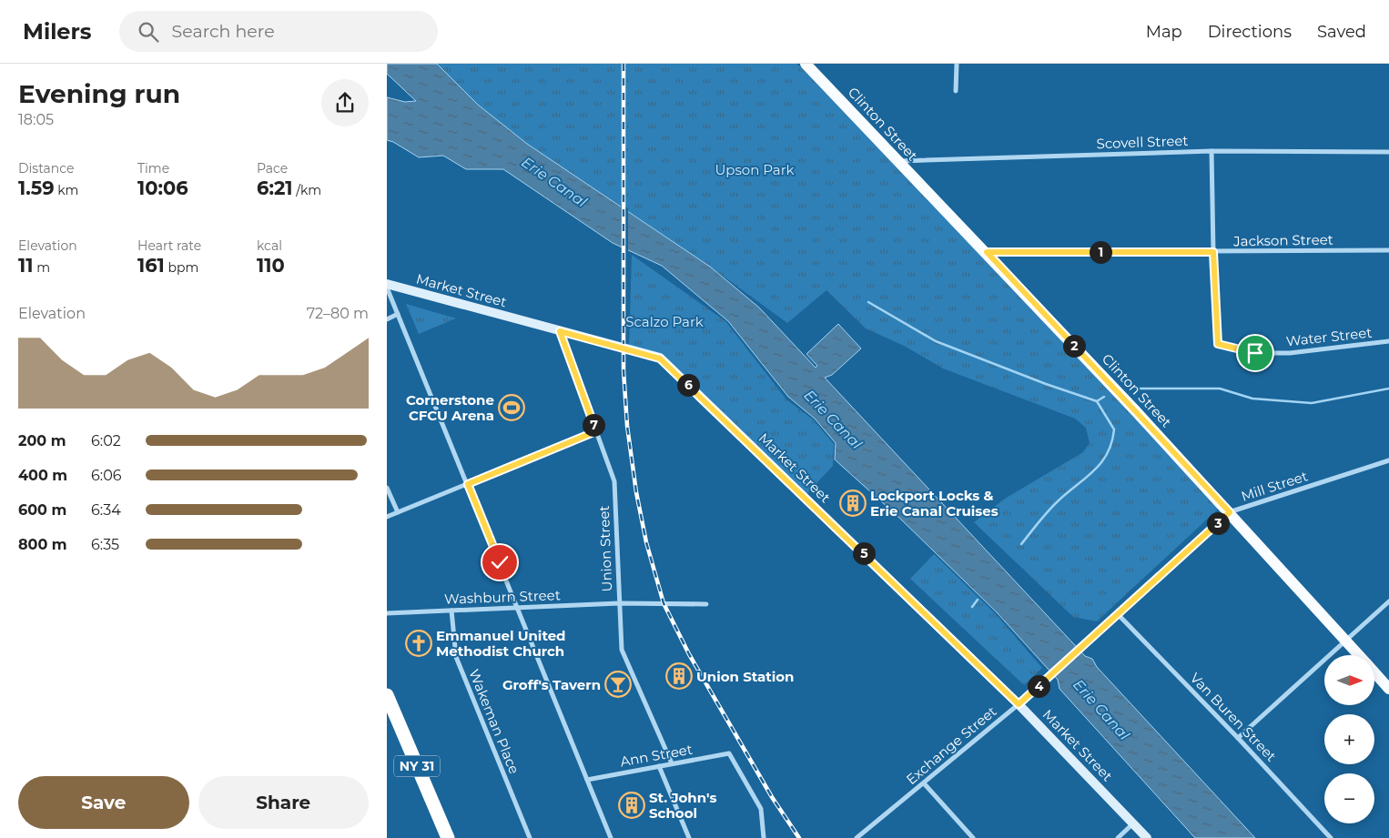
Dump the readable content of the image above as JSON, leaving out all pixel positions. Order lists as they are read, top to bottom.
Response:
{
  "streets": {
    "highway": ["NY 31"],
    "main road": ["Clinton Street"],
    "street": [
      "Scovell Street",
      "Jackson Street",
      "Market Street",
      "Water Street",
      "Mill Street",
      "Union Street",
      "Washburn Street",
      "Van Buren Street",
      "Wakeman Place",
      "Exchange Street",
      "Ann Street"
    ]
  },
  "crossings": [
    ["Clinton Street", "Scovell Street"],
    ["Clinton Street", "Jackson Street"],
    ["Clinton Street", "Mill Street"],
    ["Jackson Street", "Water Street"],
    ["Market Street", "Union Street"],
    ["Market Street", "Exchange Street"],
    ["Mill Street", "Van Buren Street"],
    ["Mill Street", "Exchange Street"],
    ["Union Street", "Washburn Street"],
    ["Union Street", "Ann Street"],
    ["Washburn Street", "Wakeman Place"]
  ],
  "water": ["Erie Canal"],
  "parks": ["Upson Park", "Scalzo Park"],
  "places": {
    "sports": ["Cornerstone CFCU Arena"],
    "building": ["Lockport Locks & Erie Canal Cruises", "Union Station", "St. John's School"],
    "church": ["Emmanuel United Methodist Church"],
    "bar": ["Groff's Tavern"]
  },
  "north": "right",
  "page": {
    "header": "Milers",
    "search": "Search here",
    "nav": ["Map", "Directions", "Saved"],
    "heading": ["Evening run", "18:05"],
    "stats": [
      ["Distance", "1.59 km"],
      ["Time", "10:06"],
      ["Pace", "6:21 /km"],
      ["Elevation", "11 m"],
      ["Heart rate", "161 bpm"],
      ["kcal", "110"]
    ],
    "pins": [
      "1",
      "2",
      "6",
      "7",
      "3",
      "5",
      "4"
    ],
    "chart": ["Elevation", "72–80 m"],
    "list": [
      {
        "name": "200 m",
        "note": "6:02"
      },
      {
        "name": "400 m",
        "note": "6:06"
      },
      {
        "name": "600 m",
        "note": "6:34"
      },
      {
        "name": "800 m",
        "note": "6:35"
      }
    ],
    "map_buttons": ["+", "−"],
    "buttons": ["Save", "Share"]
  }
}
